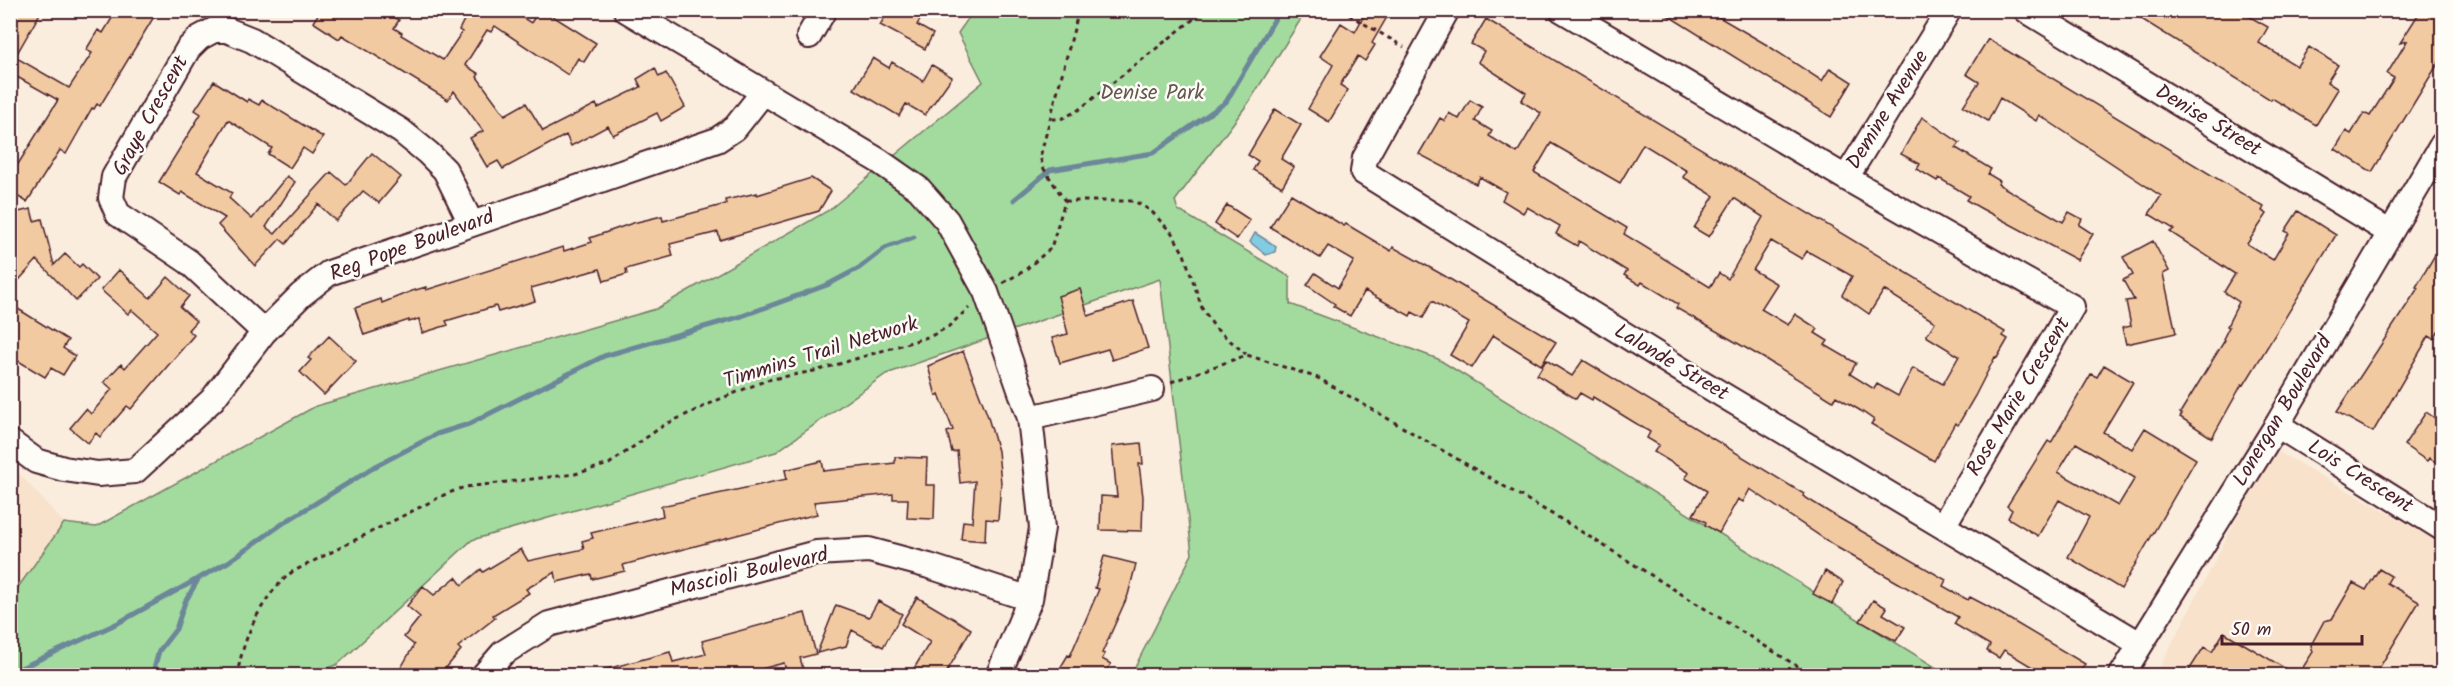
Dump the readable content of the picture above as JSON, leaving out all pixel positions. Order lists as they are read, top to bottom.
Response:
{
  "streets": {
    "street": [
      "Demine Avenue",
      "Graye Crescent",
      "Denise Street",
      "Reg Pope Boulevard",
      "Lalonde Street",
      "Rose Marie Crescent",
      "Lonergan Boulevard",
      "Lois Crescent",
      "Mascioli Boulevard"
    ],
    "path": ["Timmins Trail Network"]
  },
  "crossings": [
    ["Demine Avenue", "Rose Marie Crescent"],
    ["Graye Crescent", "Reg Pope Boulevard"],
    ["Denise Street", "Lonergan Boulevard"],
    ["Lalonde Street", "Rose Marie Crescent"],
    ["Lalonde Street", "Lonergan Boulevard"],
    ["Lonergan Boulevard", "Lois Crescent"]
  ],
  "parks": ["Denise Park"],
  "scale_bar": "50 m"
}
